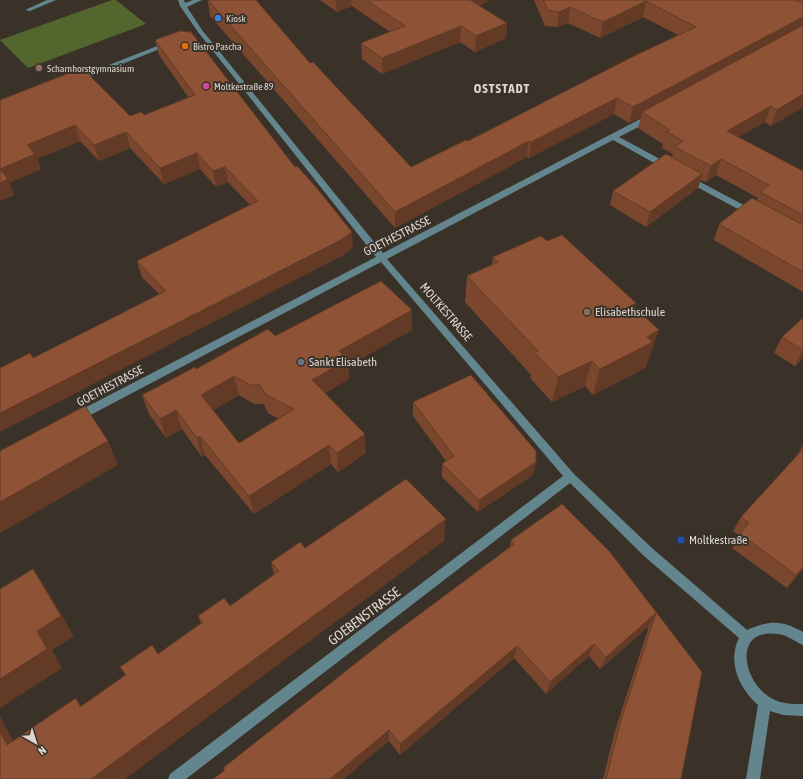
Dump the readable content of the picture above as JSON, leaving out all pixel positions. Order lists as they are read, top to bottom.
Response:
{
  "streets": {
    "street": ["GOETHESTRASSE", "MOLTKESTRASSE", "GOEBENSTRASSE"]
  },
  "crossings": [
    ["GOETHESTRASSE", "MOLTKESTRASSE"],
    ["MOLTKESTRASSE", "GOEBENSTRASSE"]
  ],
  "districts": ["OSTSTADT"],
  "places": {
    "other": [
      "Kiosk",
      "Bistro Pascha",
      "Scharnhorstgymnasium",
      "Moltkestraße 89",
      "Elisabethschule",
      "Sankt Elisabeth"
    ],
    "transit": ["Moltkestraße"]
  },
  "north": "bottom right"
}
